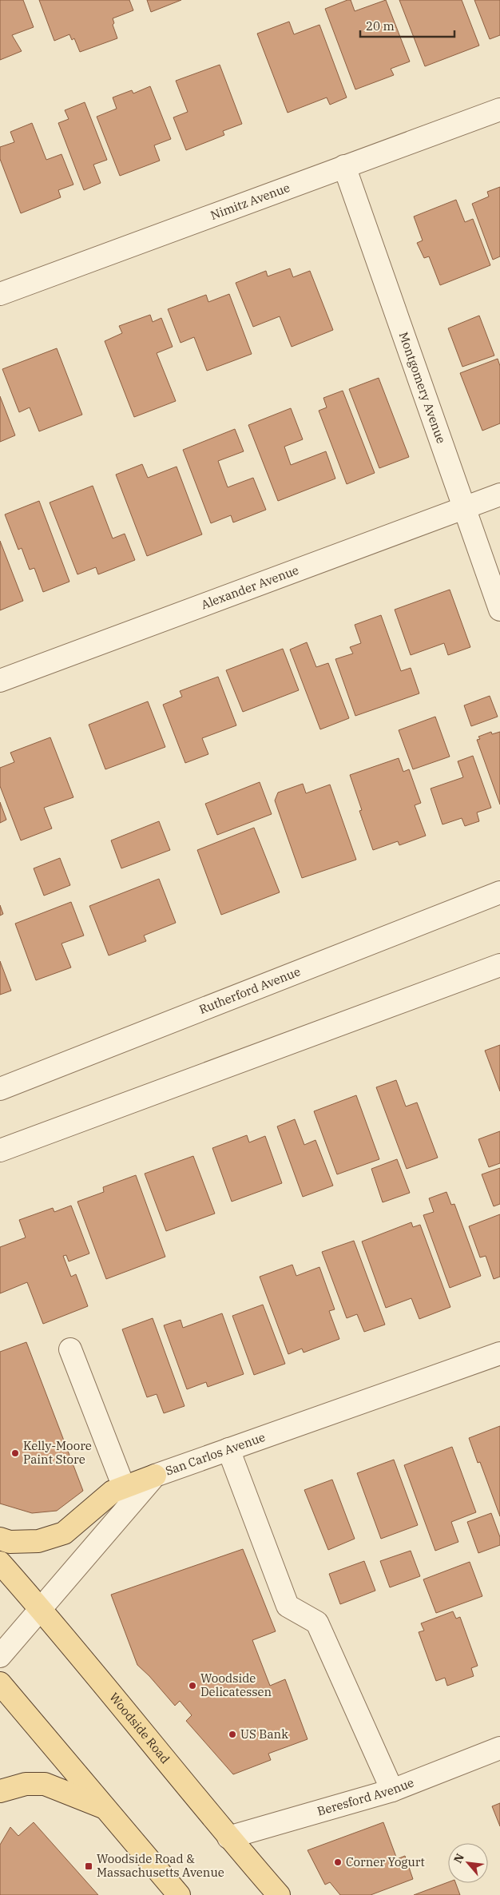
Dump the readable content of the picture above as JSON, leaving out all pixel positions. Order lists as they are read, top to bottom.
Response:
{
  "streets": {
    "main road": ["Woodside Road"],
    "street": [
      "Nimitz Avenue",
      "Montgomery Avenue",
      "Alexander Avenue",
      "Rutherford Avenue",
      "San Carlos Avenue",
      "Beresford Avenue"
    ]
  },
  "crossings": [
    ["Nimitz Avenue", "Montgomery Avenue"],
    ["Montgomery Avenue", "Alexander Avenue"],
    ["Woodside Road", "Beresford Avenue"]
  ],
  "places": {
    "other": [
      "Kelly-Moore Paint Store",
      "Woodside Delicatessen",
      "US Bank",
      "Corner Yogurt"
    ],
    "transit": ["Woodside Road & Massachusetts Avenue"]
  },
  "scale_bar": "20 m",
  "north": "top left"
}
